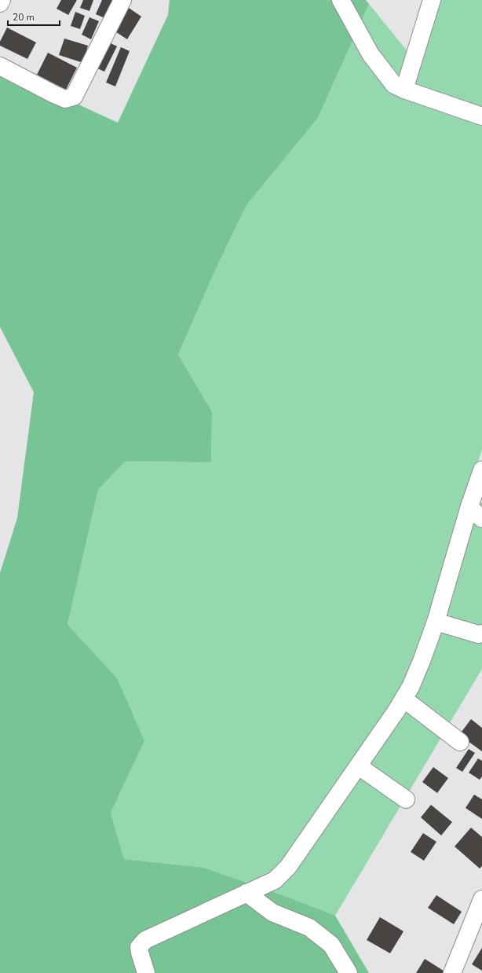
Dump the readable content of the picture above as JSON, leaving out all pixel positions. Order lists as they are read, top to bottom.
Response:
{
  "scale_bar": "20 m"
}
